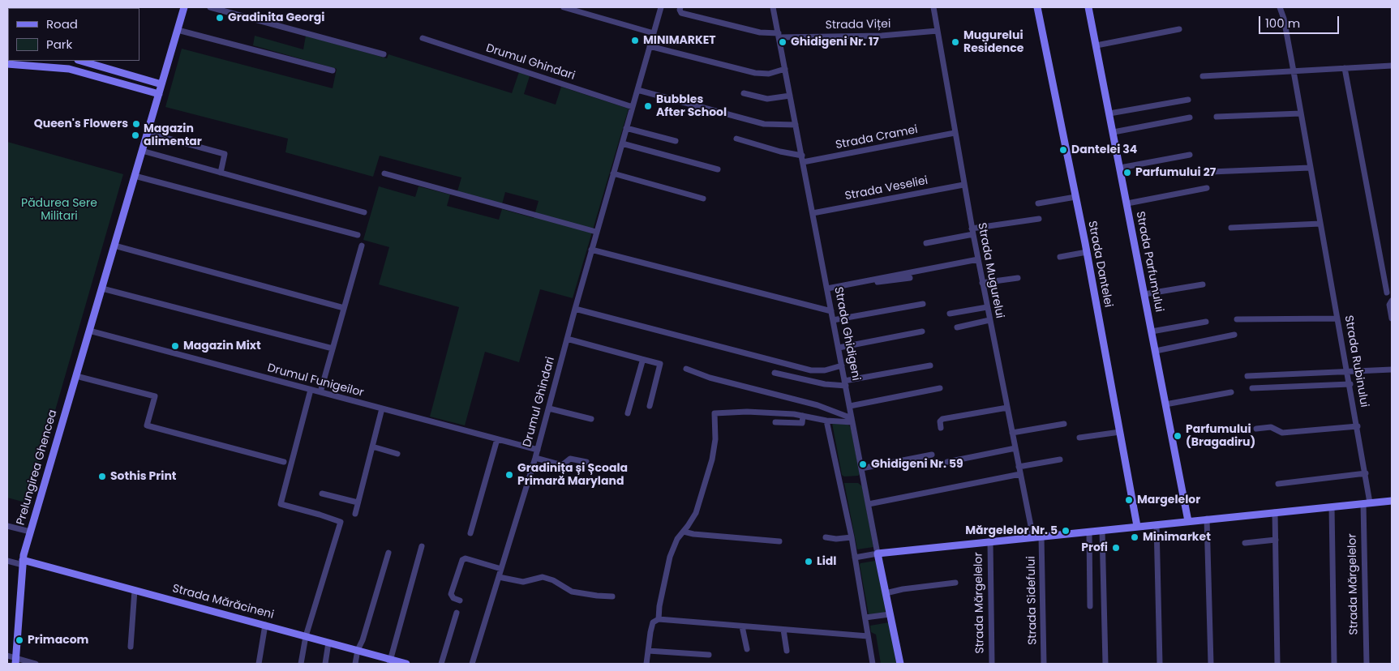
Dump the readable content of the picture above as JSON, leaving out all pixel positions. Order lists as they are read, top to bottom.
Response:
{
  "streets": {
    "street": [
      "Strada Viței",
      "Drumul Ghindari",
      "Strada Cramei",
      "Strada Veseliei",
      "Strada Parfumului",
      "Strada Dantelei",
      "Strada Mugurelui",
      "Strada Ghidigeni",
      "Strada Rubinului",
      "Drumul Funigeilor",
      "Prelungirea Ghencea",
      "Strada Mărgelelor",
      "Strada Sidefului",
      "Strada Mărăcineni"
    ]
  },
  "crossings": [
    ["Strada Viței", "Strada Mugurelui"],
    ["Strada Viței", "Strada Ghidigeni"],
    ["Drumul Ghindari", "Drumul Funigeilor"],
    ["Strada Cramei", "Strada Mugurelui"],
    ["Strada Cramei", "Strada Ghidigeni"],
    ["Strada Veseliei", "Strada Mugurelui"],
    ["Strada Veseliei", "Strada Ghidigeni"],
    ["Strada Parfumului", "Strada Mărgelelor"],
    ["Strada Dantelei", "Strada Mărgelelor"],
    ["Strada Mugurelui", "Strada Mărgelelor"],
    ["Strada Ghidigeni", "Strada Mărgelelor"],
    ["Strada Rubinului", "Strada Mărgelelor"],
    ["Drumul Funigeilor", "Prelungirea Ghencea"],
    ["Prelungirea Ghencea", "Strada Mărăcineni"],
    ["Strada Mărgelelor", "Strada Sidefului"]
  ],
  "parks": ["Pădurea Sere Militari"],
  "places": [
    "Gradinita Georgi",
    "MINIMARKET",
    "Ghidigeni Nr. 17",
    "Mugurelui Residence",
    "Bubbles After School",
    "Queen's Flowers",
    "Magazin alimentar",
    "Dantelei 34",
    "Parfumului 27",
    "Magazin Mixt",
    "Parfumului (Bragadiru)",
    "Ghidigeni Nr. 59",
    "Gradinița și Școala Primară Maryland",
    "Sothis Print",
    "Margelelor",
    "Mărgelelor Nr. 5",
    "Minimarket",
    "Profi",
    "Lidl",
    "Primacom"
  ],
  "legend": ["Road", "Park"],
  "scale_bar": "100 m"
}
